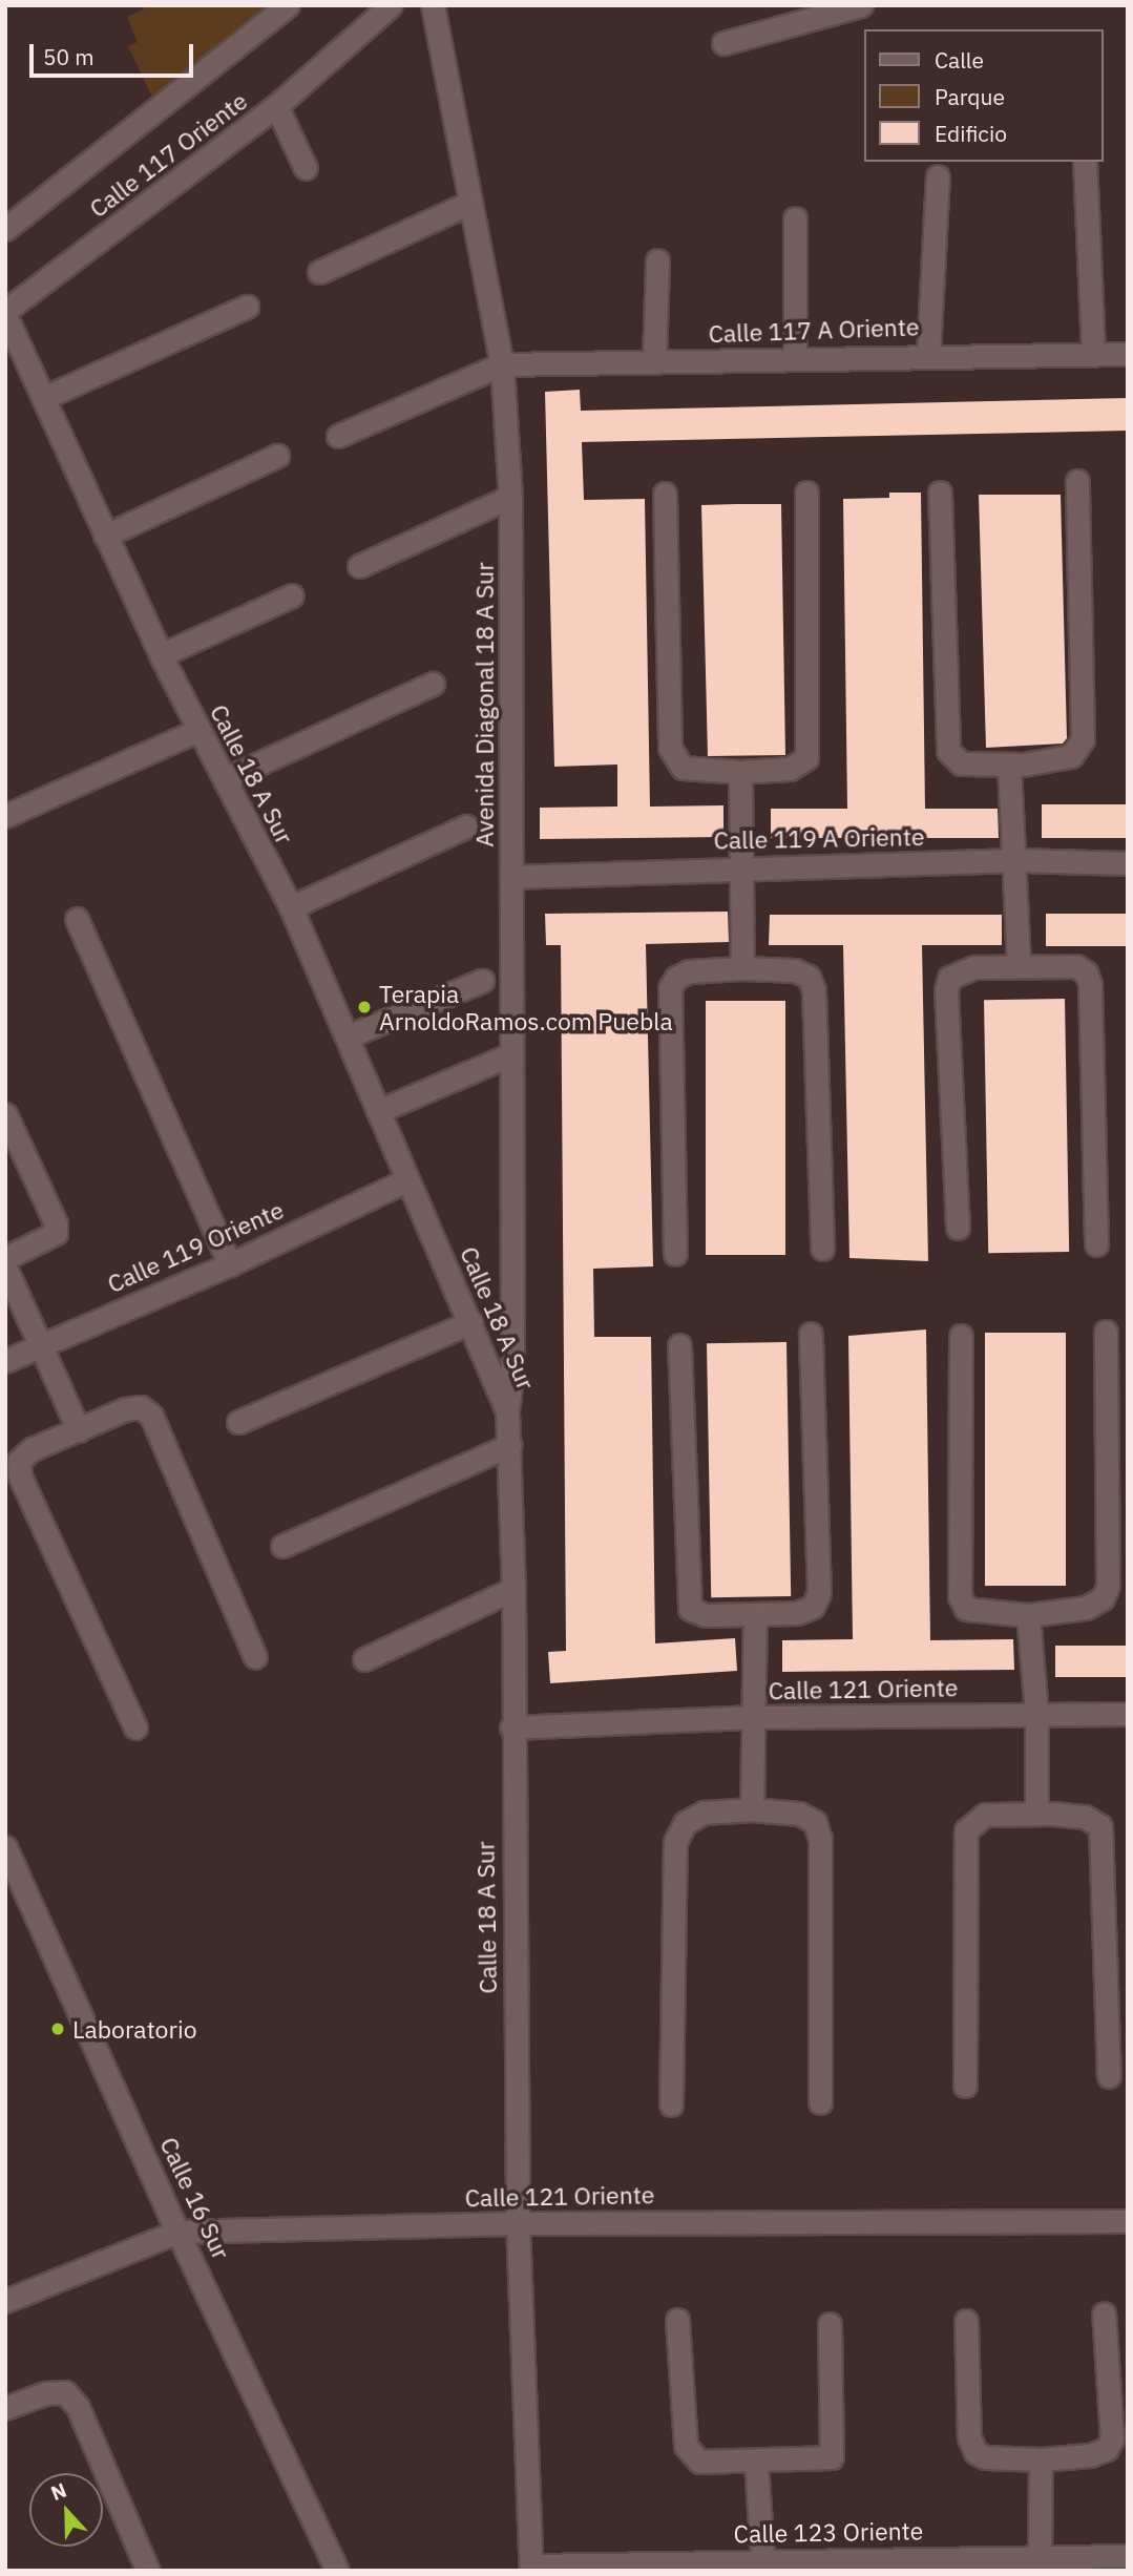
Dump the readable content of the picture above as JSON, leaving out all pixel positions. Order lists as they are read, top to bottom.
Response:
{
  "streets": {
    "street": [
      "Calle 117 Oriente",
      "Calle 117 A Oriente",
      "Avenida Diagonal 18 A Sur",
      "Calle 18 A Sur",
      "Calle 119 A Oriente",
      "Calle 119 Oriente",
      "Calle 121 Oriente",
      "Calle 16 Sur",
      "Calle 123 Oriente"
    ]
  },
  "crossings": [
    ["Calle 117 Oriente", "Calle 18 A Sur"],
    ["Calle 117 A Oriente", "Avenida Diagonal 18 A Sur"],
    ["Avenida Diagonal 18 A Sur", "Calle 18 A Sur"],
    ["Avenida Diagonal 18 A Sur", "Calle 119 A Oriente"],
    ["Calle 18 A Sur", "Calle 119 Oriente"],
    ["Calle 18 A Sur", "Calle 121 Oriente"],
    ["Calle 18 A Sur", "Calle 123 Oriente"],
    ["Calle 121 Oriente", "Calle 16 Sur"]
  ],
  "places": ["Terapia ArnoldoRamos.com Puebla", "Laboratorio"],
  "legend": ["Calle", "Parque", "Edificio"],
  "scale_bar": "50 m",
  "north": "top"
}
